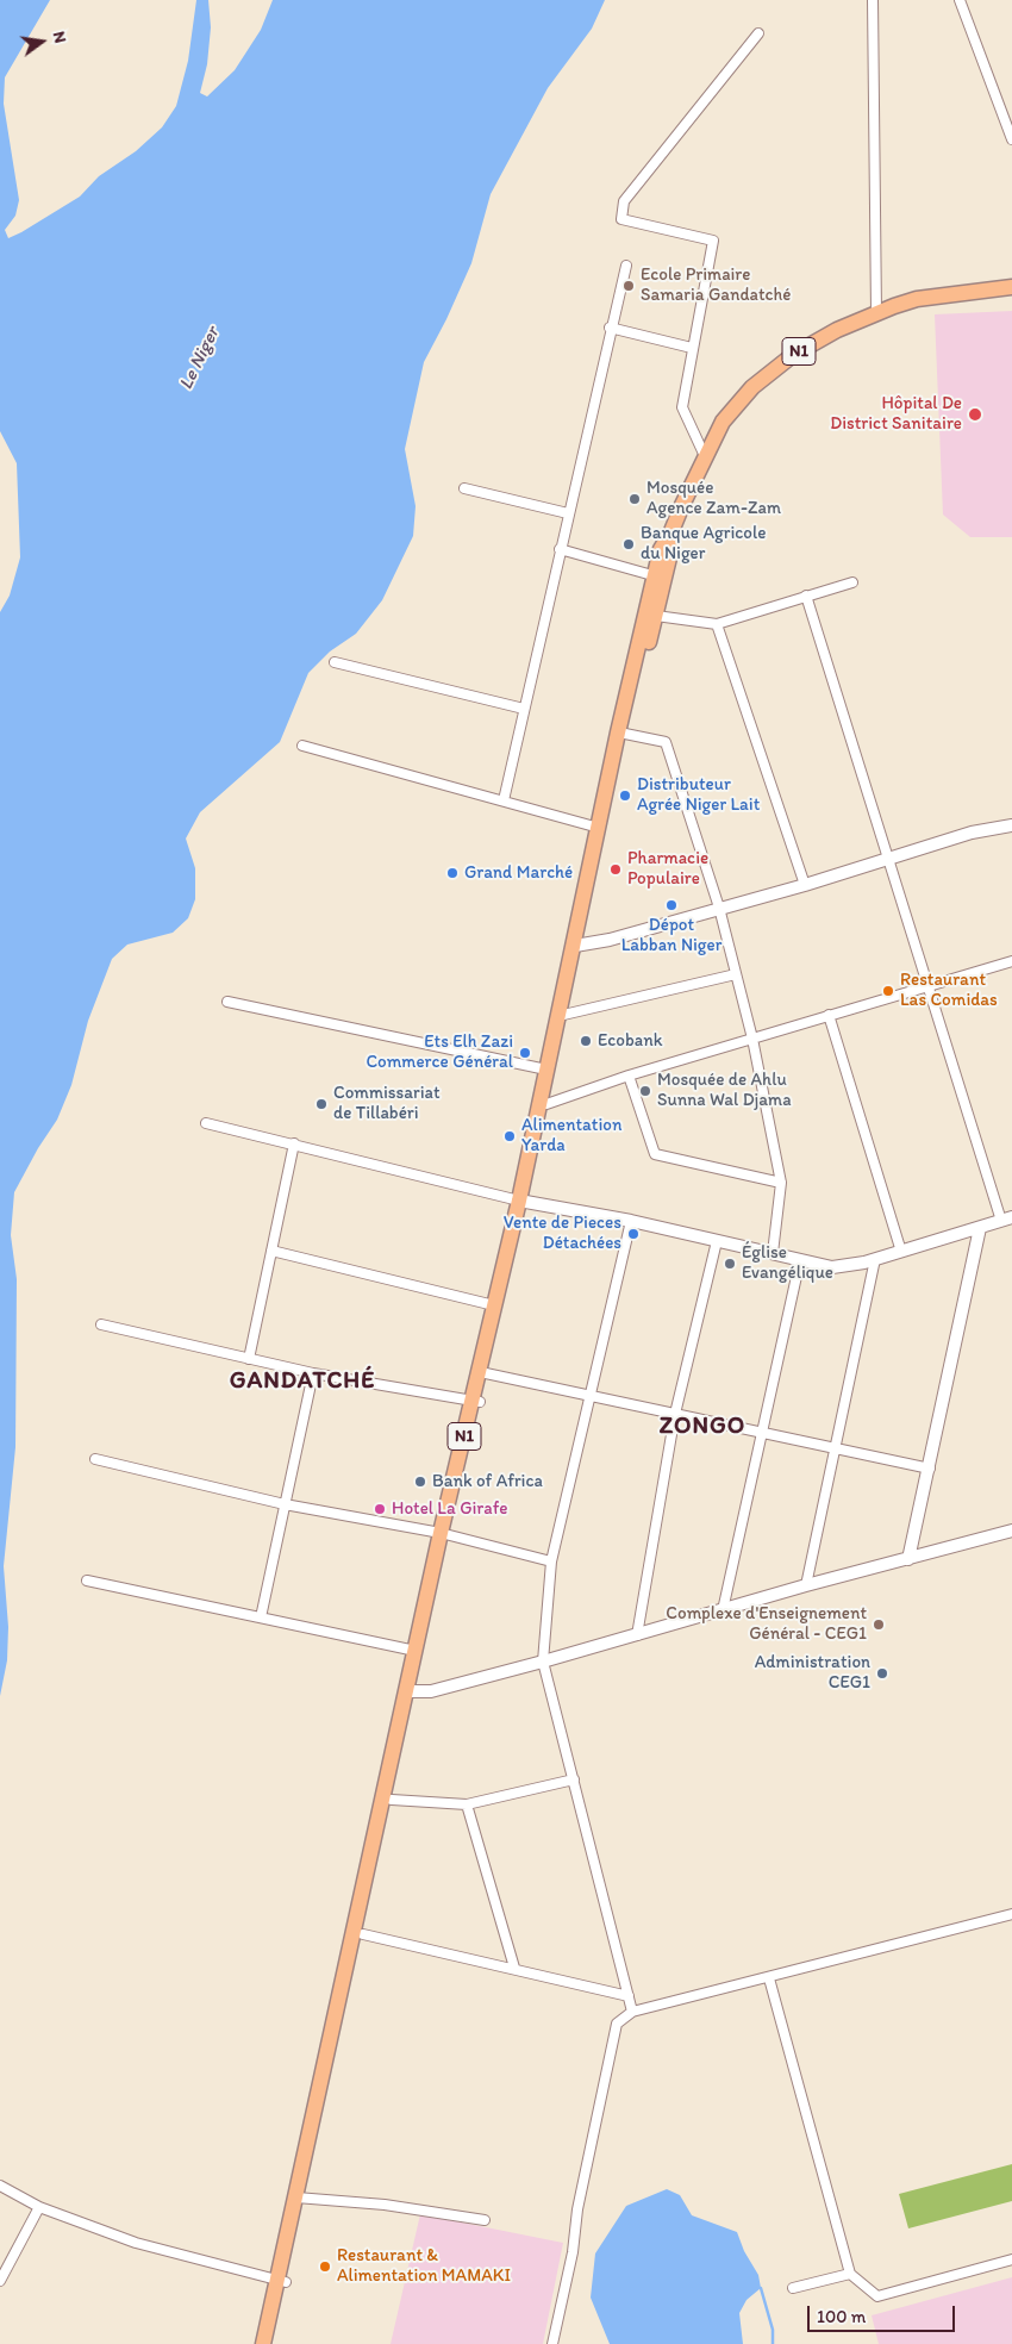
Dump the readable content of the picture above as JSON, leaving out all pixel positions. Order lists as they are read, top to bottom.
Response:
{
  "streets": {
    "main road": ["N1"]
  },
  "districts": ["GANDATCHÉ", "ZONGO"],
  "water": ["Le Niger"],
  "places": [
    "Ecole Primaire Samaria Gandatché",
    "Hôpital De District Sanitaire",
    "Mosquée Agence Zam-Zam",
    "Banque Agricole du Niger",
    "Distributeur Agrée Niger Lait",
    "Pharmacie Populaire",
    "Grand Marché",
    "Dépot Labban Niger",
    "Restaurant Las Comidas",
    "Ecobank",
    "Ets Elh Zazi Commerce Général",
    "Mosquée de Ahlu Sunna Wal Djama",
    "Commissariat de Tillabéri",
    "Alimentation Yarda",
    "Vente de Pieces Détachées",
    "Église Evangélique",
    "Bank of Africa",
    "Hotel La Girafe",
    "Complexe d'Enseignement Général - CEG1",
    "Administration CEG1",
    "Restaurant & Alimentation MAMAKI"
  ],
  "scale_bar": "100 m",
  "north": "right"
}
